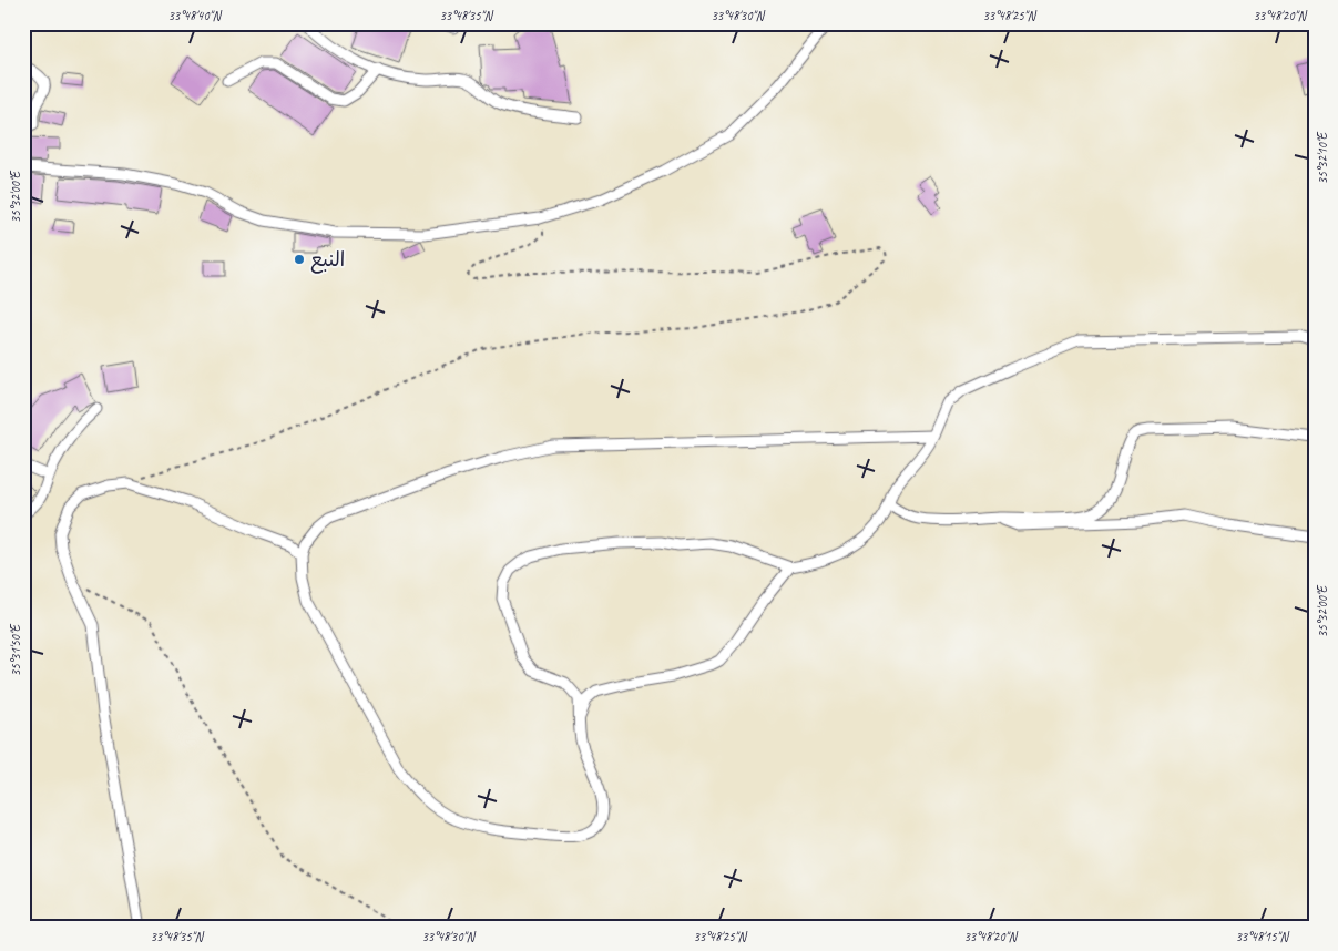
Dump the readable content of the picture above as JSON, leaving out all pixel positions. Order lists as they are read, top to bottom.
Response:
{
  "places": ["النبع"],
  "coordinates": [
    "33°48'40\"N",
    "33°48'35\"N",
    "33°48'30\"N",
    "33°48'25\"N",
    "33°48'20\"N",
    "35°32'10\"E",
    "35°32'00\"E",
    "35°31'50\"E",
    "33°48'15\"N"
  ]
}
